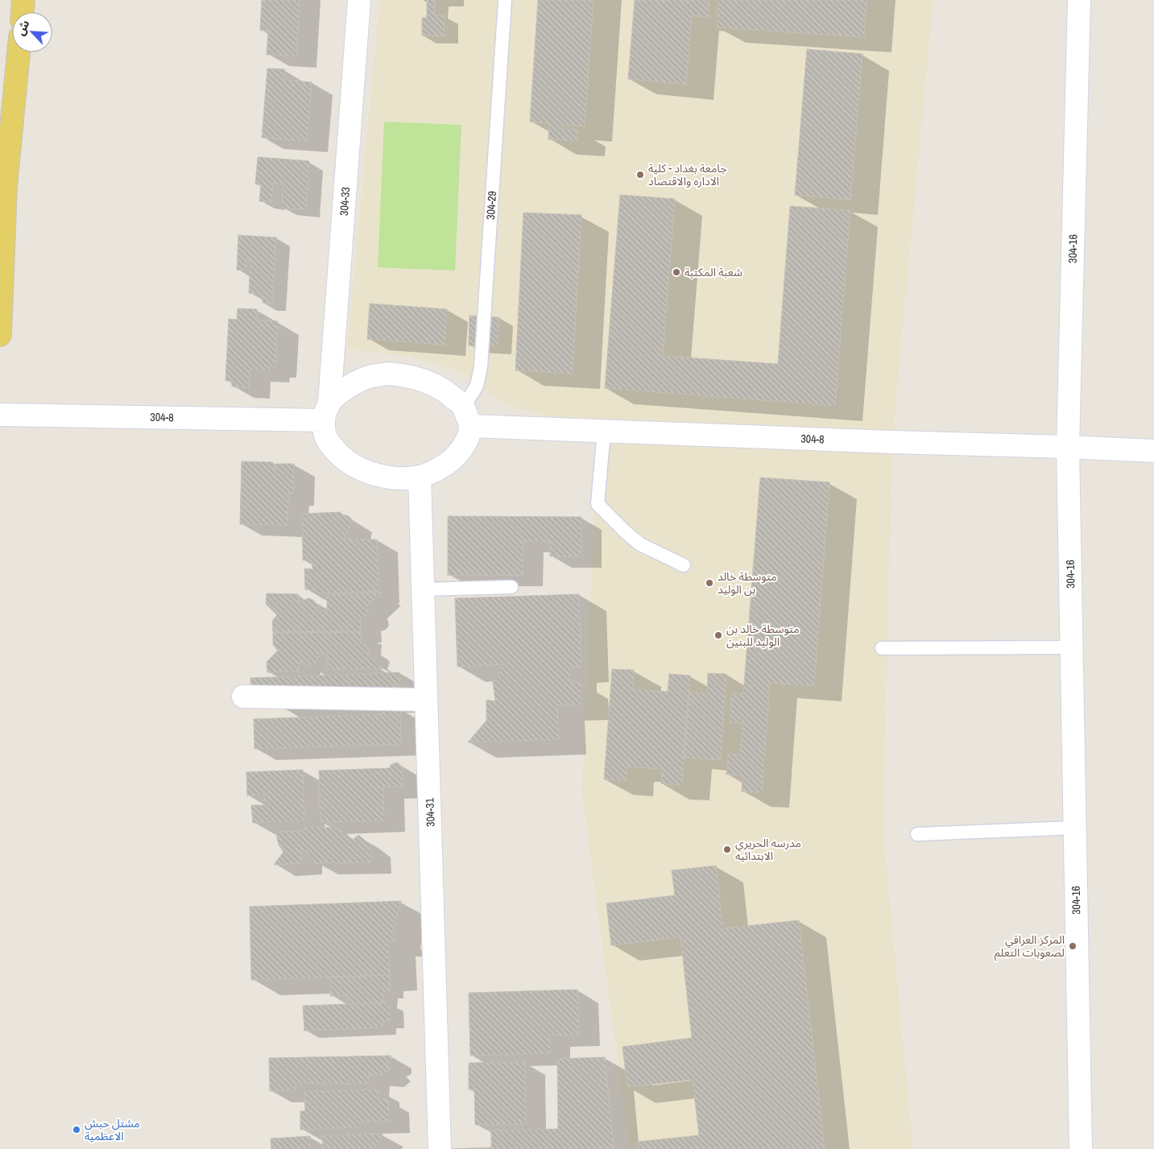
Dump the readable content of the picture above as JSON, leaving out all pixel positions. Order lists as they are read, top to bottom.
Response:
{
  "streets": {
    "street": [
      "304-33",
      "304-16",
      "304-8",
      "304-31"
    ],
    "lane": ["304-29"]
  },
  "crossings": [
    ["304-33", "304-29"],
    ["304-33", "304-8"],
    ["304-33", "304-31"],
    ["304-29", "304-8"],
    ["304-29", "304-31"],
    ["304-16", "304-8"],
    ["304-8", "304-31"]
  ],
  "places": [
    "جامعة بغداد - كلية الاداره والاقتصاد",
    "شعبة المكتبة",
    "متوسطة خالد بن الوليد",
    "متوسطة خالد بن الوليد للبنين",
    "مدرسه الحريري الابتدائيه",
    "المركز العراقي لصعوبات التعلم",
    "مشتل حبش الاعظمية"
  ],
  "north": "top left"
}
